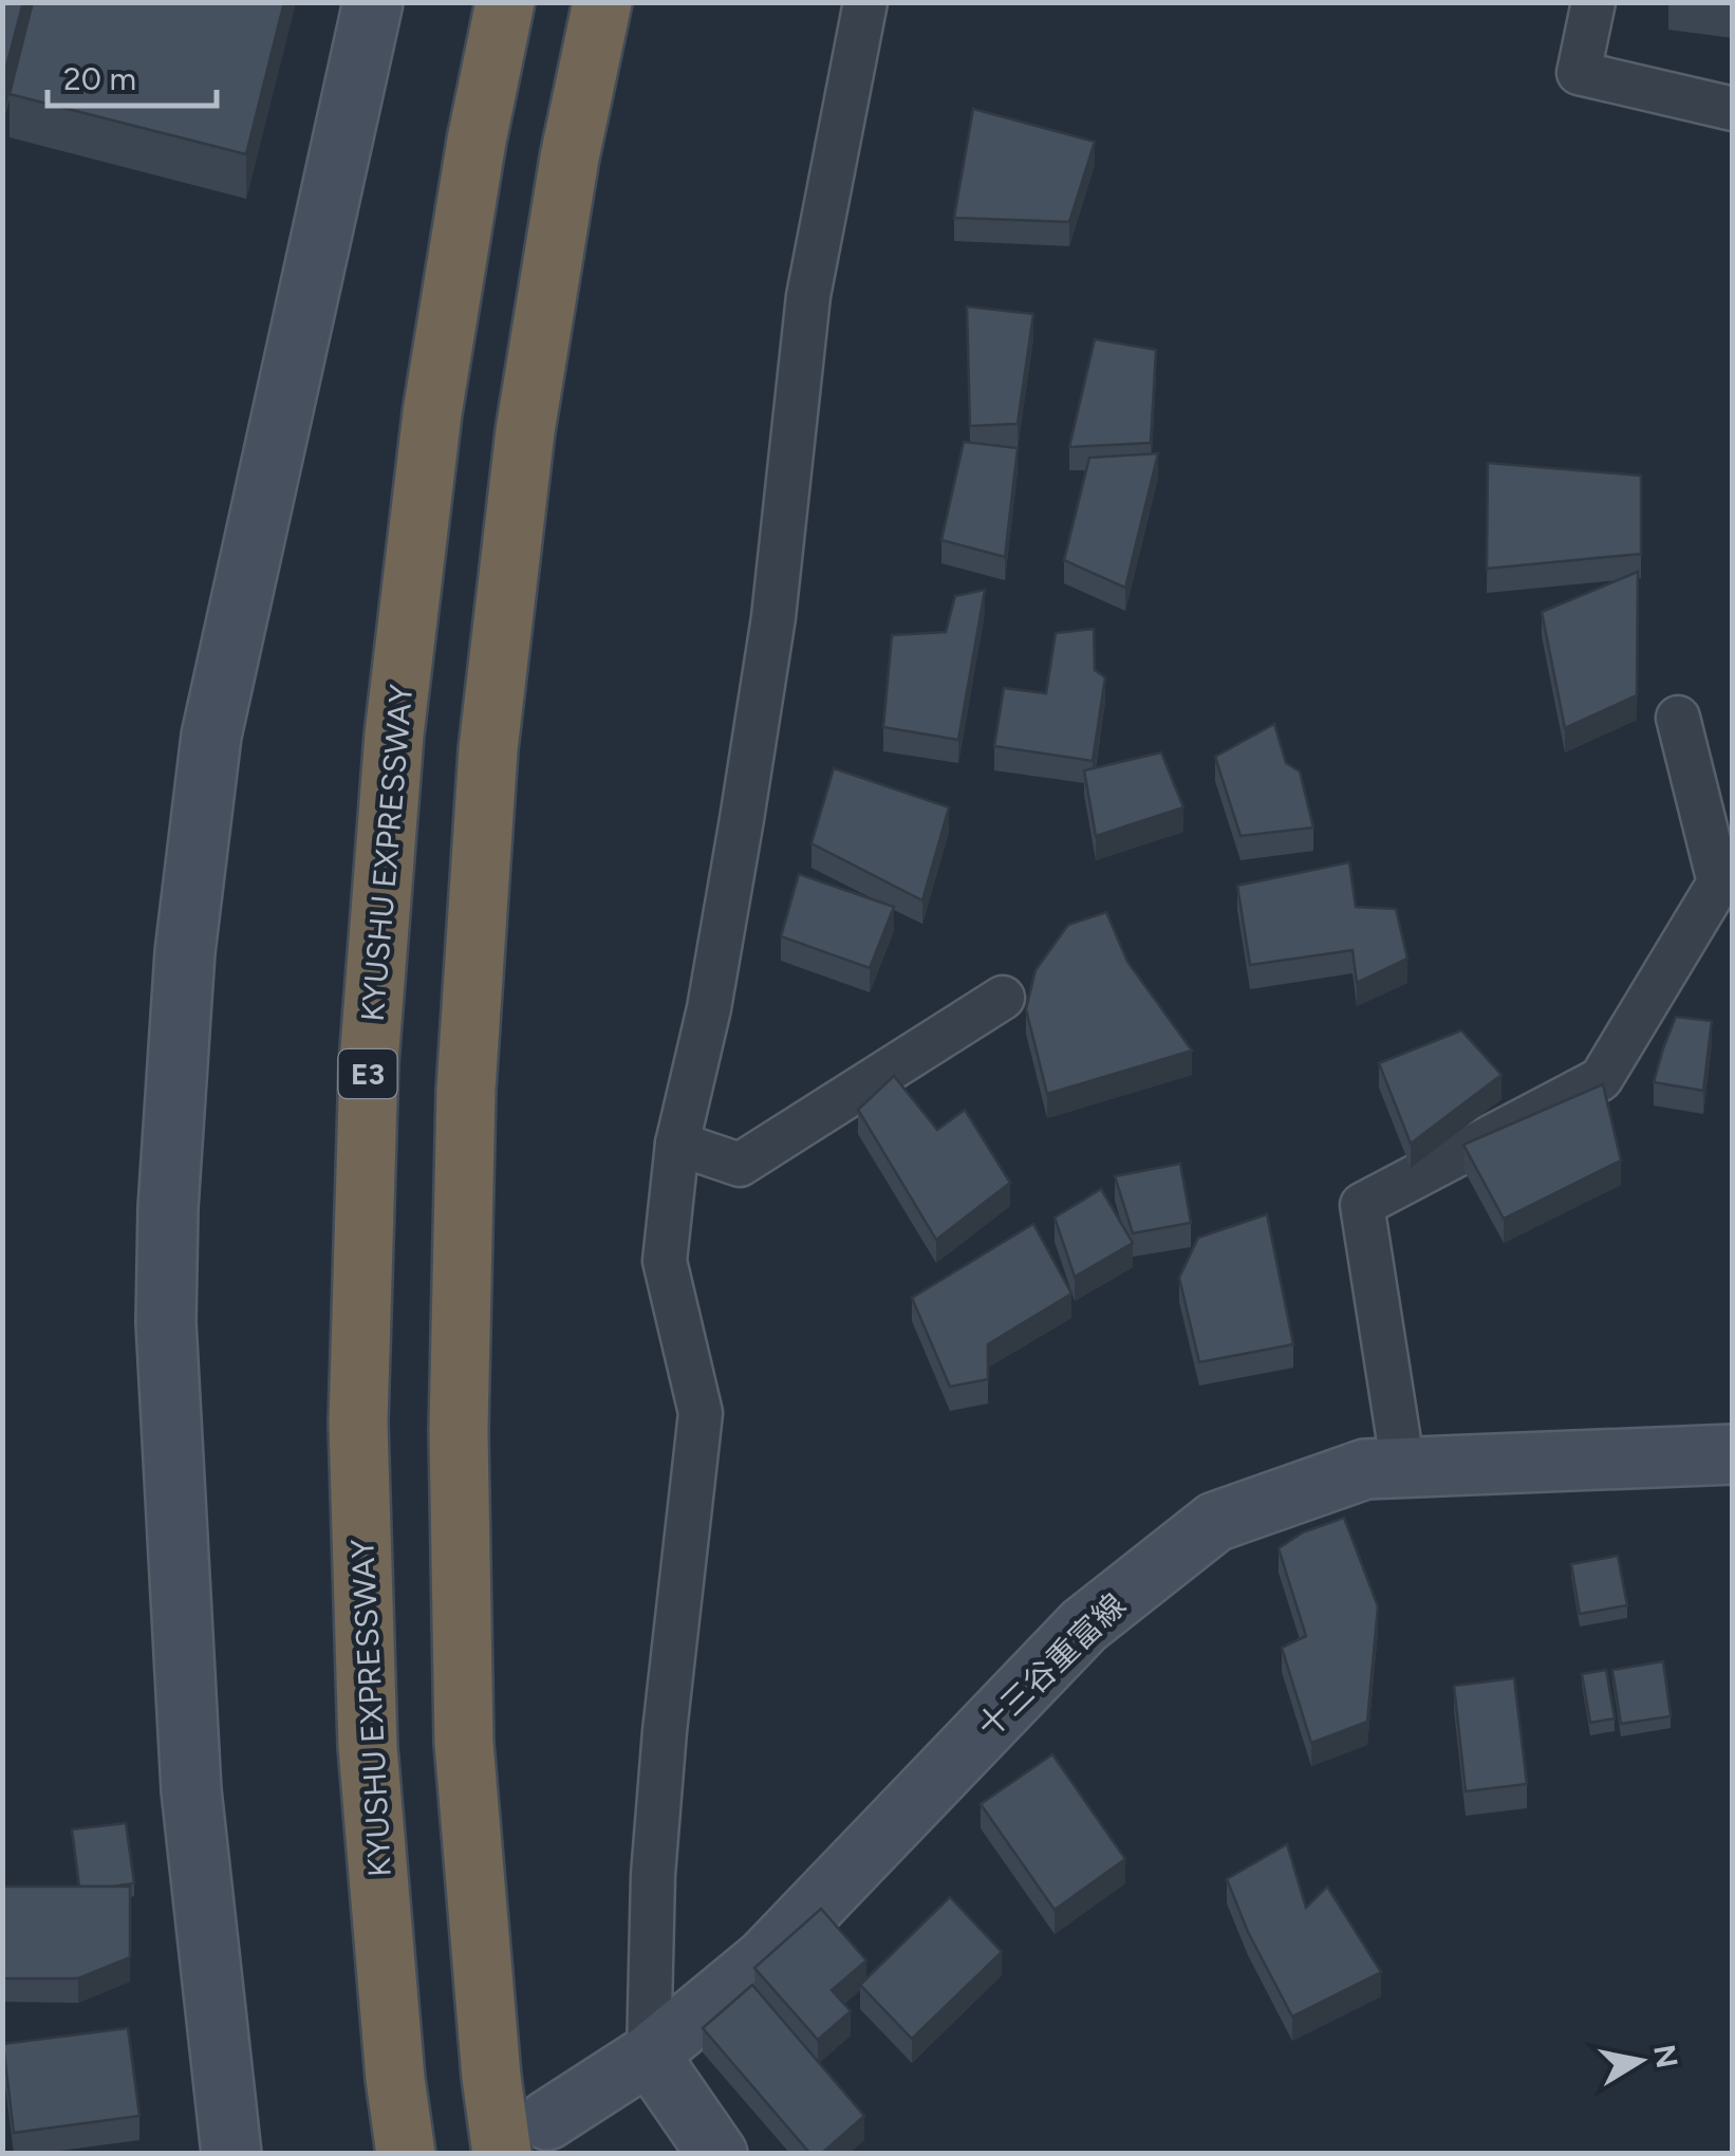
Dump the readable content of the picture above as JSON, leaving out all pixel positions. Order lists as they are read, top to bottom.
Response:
{
  "streets": {
    "highway": ["KYUSHU EXPRESSWAY", "E3"],
    "street": ["十三谷重富線"]
  },
  "scale_bar": "20 m",
  "north": "right"
}
